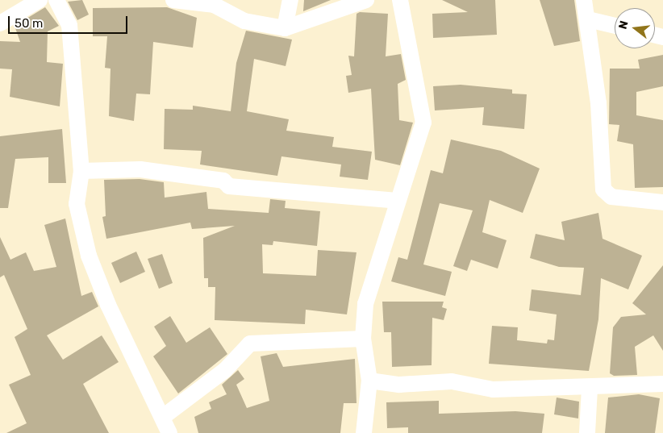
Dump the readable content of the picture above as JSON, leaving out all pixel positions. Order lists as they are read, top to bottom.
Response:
{
  "scale_bar": "50 m",
  "north": "left"
}
